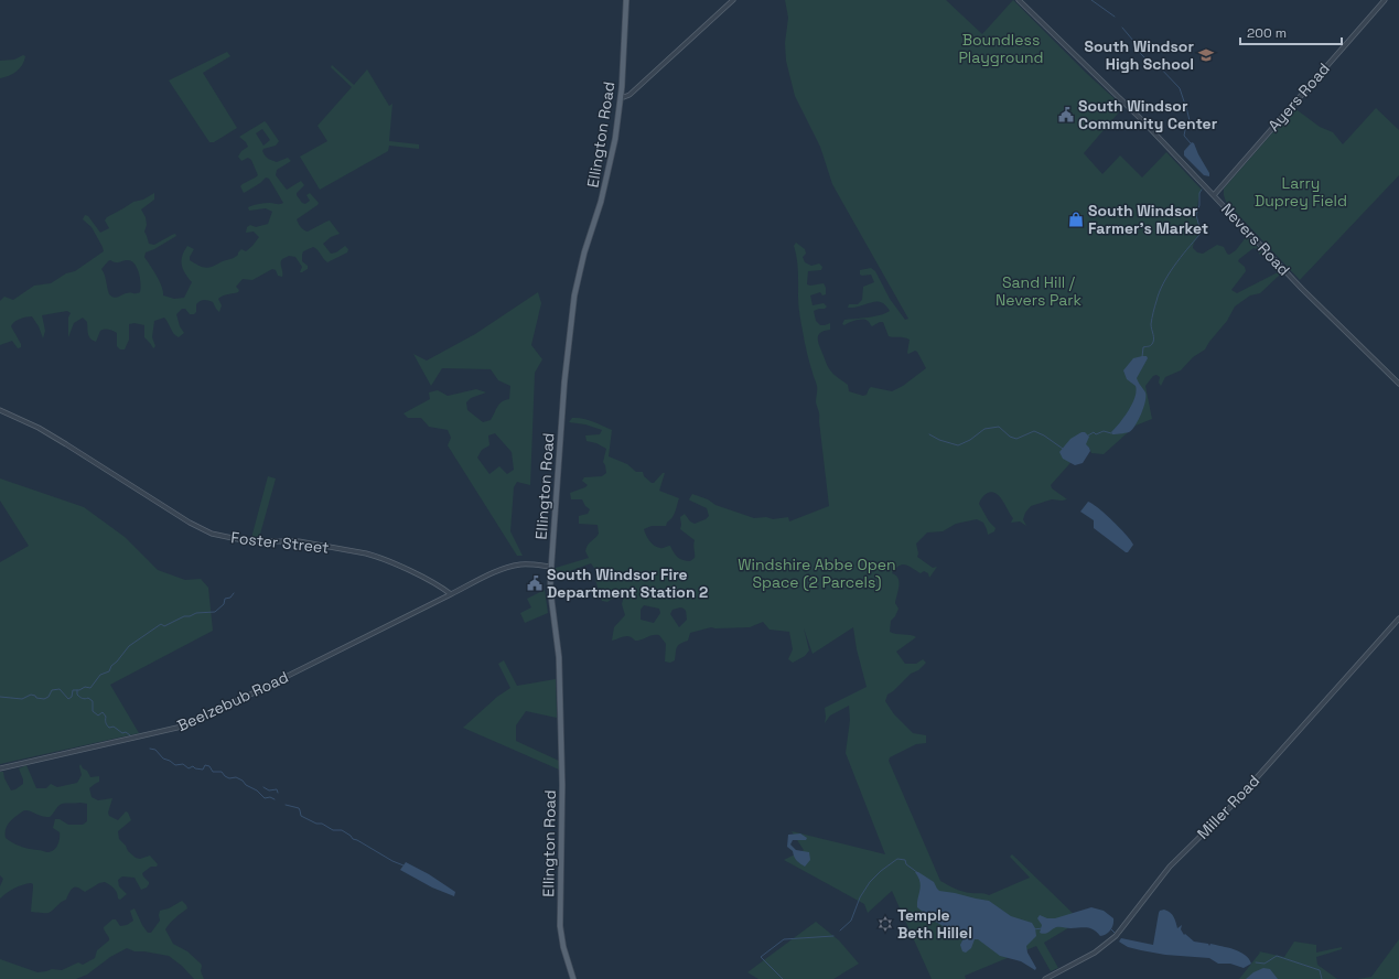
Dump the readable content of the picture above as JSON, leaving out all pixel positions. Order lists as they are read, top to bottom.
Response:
{
  "streets": {
    "main road": ["Ellington Road"],
    "street": [
      "Ayers Road",
      "Nevers Road",
      "Foster Street",
      "Beelzebub Road",
      "Miller Road"
    ]
  },
  "crossings": [
    ["Ayers Road", "Nevers Road"],
    ["Foster Street", "Beelzebub Road"]
  ],
  "parks": [
    "Boundless Playground",
    "Larry Duprey Field",
    "Sand Hill / Nevers Park",
    "Windshire Abbe Open Space (2 Parcels)"
  ],
  "places": {
    "school or university": ["South Windsor High School"],
    "public building": ["South Windsor Community Center", "South Windsor Fire Department Station 2"],
    "shop": ["South Windsor Farmer's Market"],
    "synagogue": ["Temple Beth Hillel"]
  },
  "scale_bar": "200 m"
}
